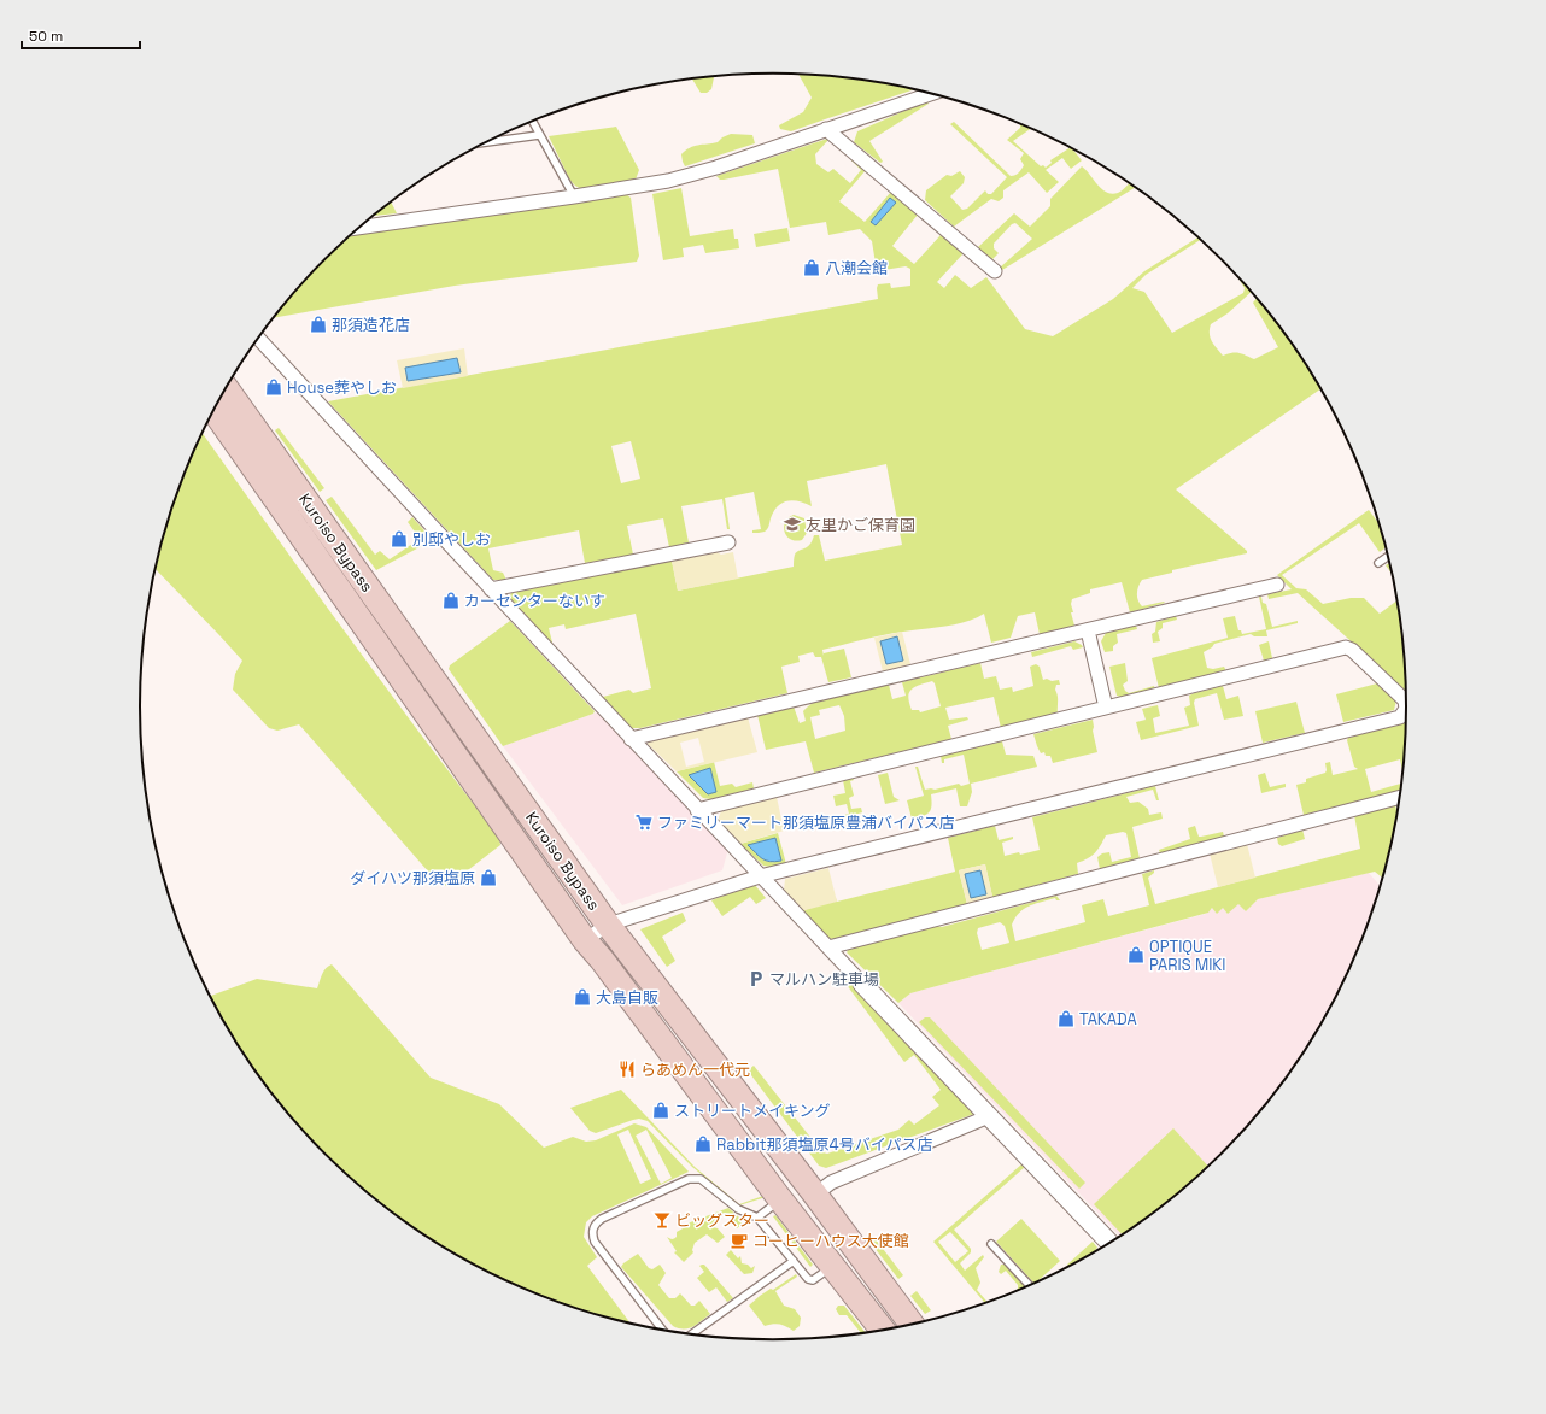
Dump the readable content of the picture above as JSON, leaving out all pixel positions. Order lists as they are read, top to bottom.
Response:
{
  "streets": {
    "highway": ["Kuroiso Bypass"]
  },
  "places": {
    "shop": [
      "八潮会館",
      "那須造花店",
      "House葬やしお",
      "別邸やしお",
      "カーセンターないす",
      "ダイハツ那須塩原",
      "OPTIQUE PARIS MIKI",
      "大島自販",
      "TAKADA",
      "ストリートメイキング",
      "Rabbit那須塩原4号バイパス店"
    ],
    "school or university": ["友里かご保育園"],
    "supermarket": ["ファミリーマート那須塩原豊浦バイパス店"],
    "parking": ["マルハン駐車場"],
    "restaurant": ["らあめん一代元"],
    "bar": ["ビッグスター"],
    "cafe": ["コーヒーハウス大使館"]
  },
  "scale_bar": "50 m"
}
